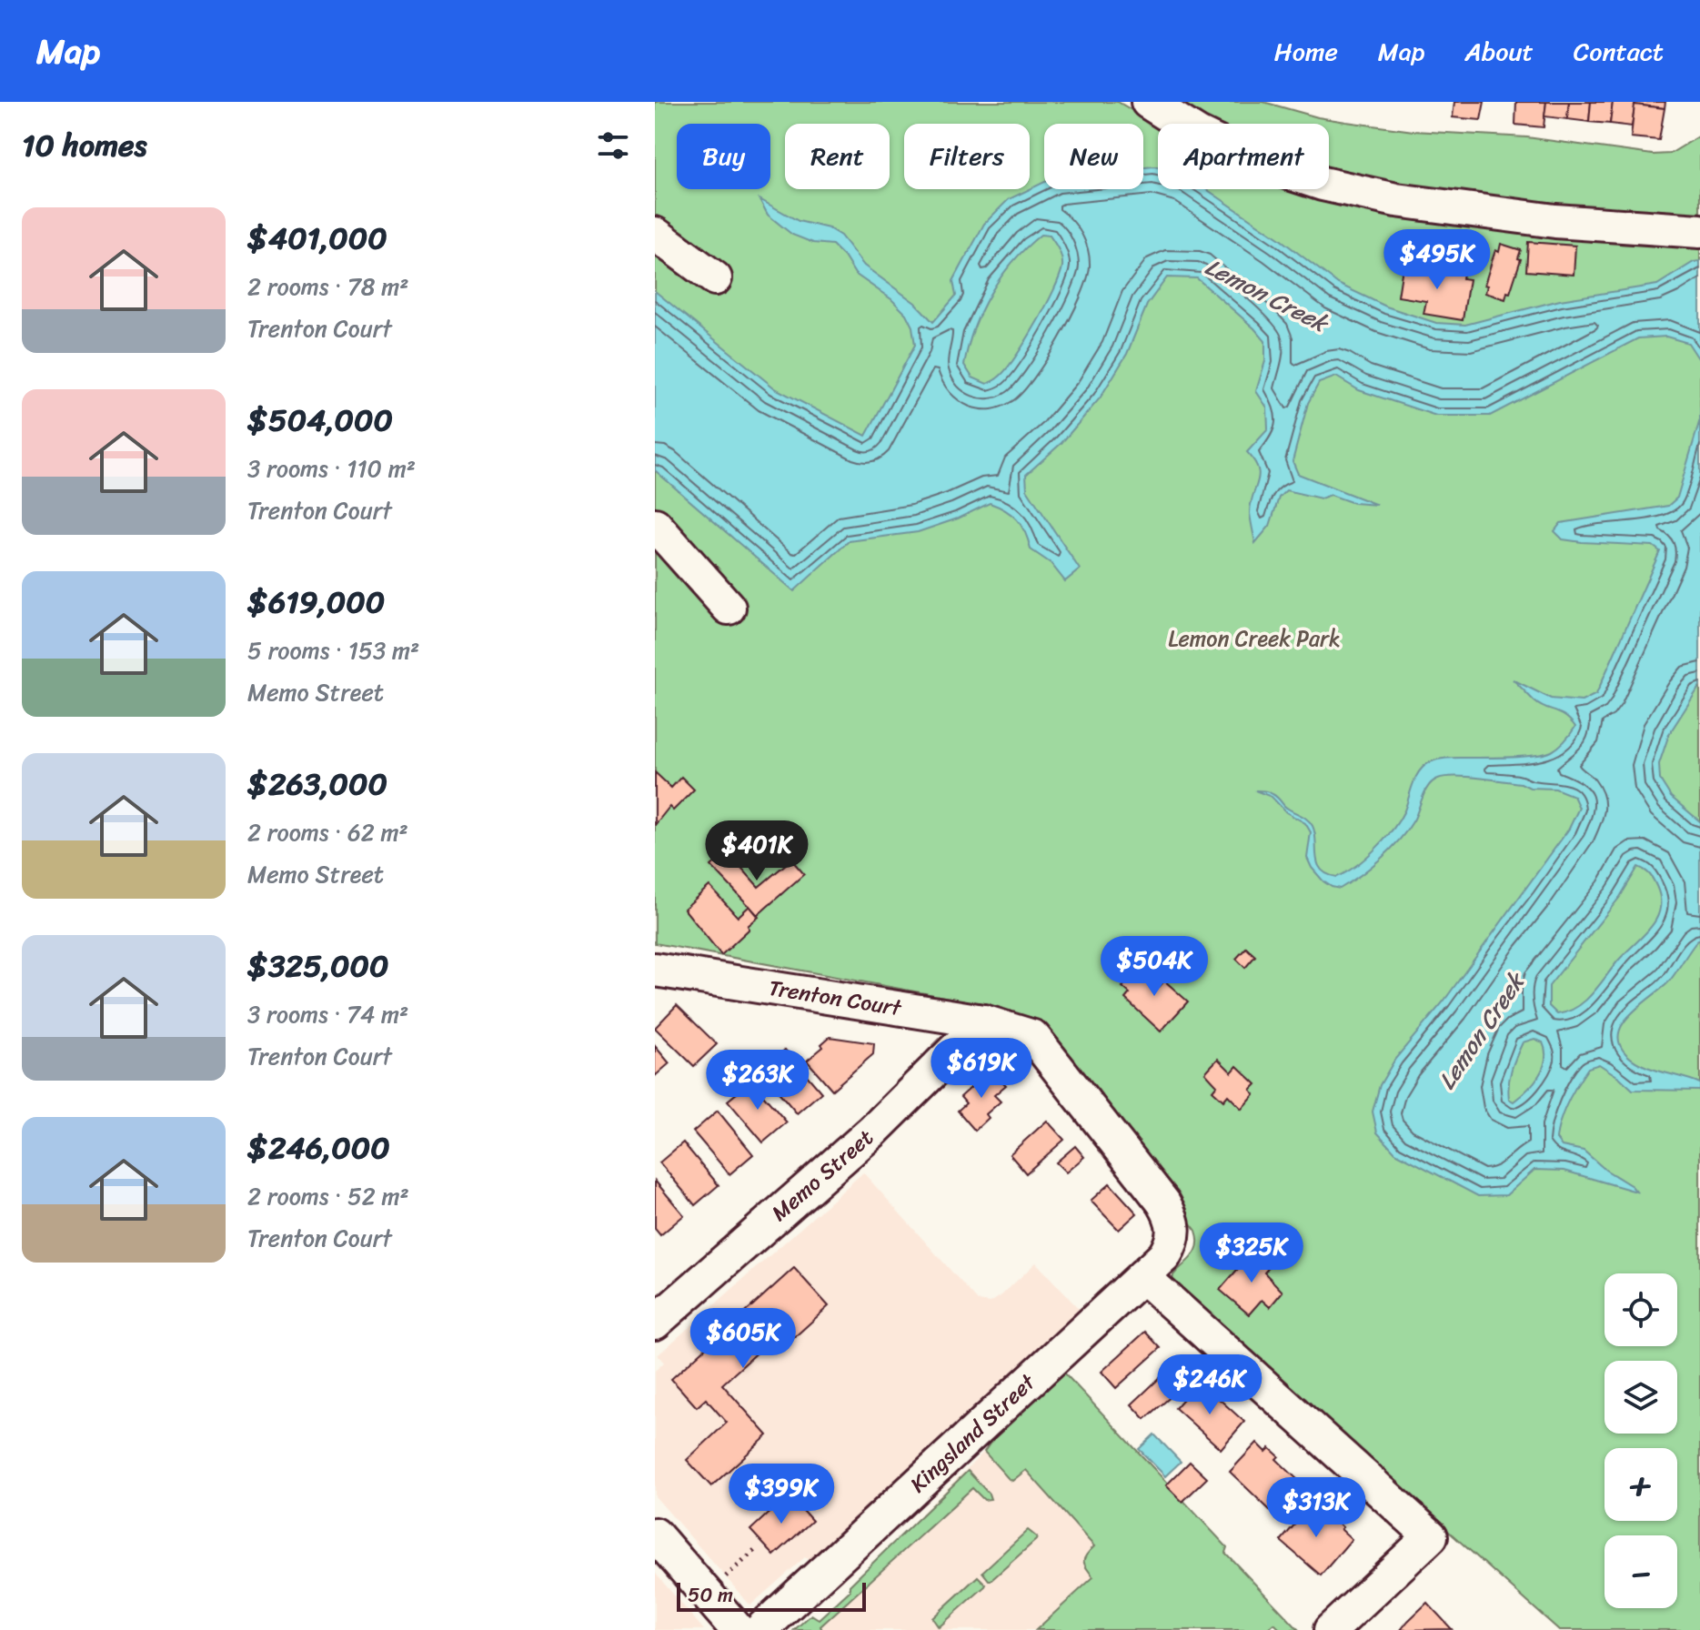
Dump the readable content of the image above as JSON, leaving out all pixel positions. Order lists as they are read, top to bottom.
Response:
{
  "streets": {
    "street": ["Trenton Court", "Memo Street", "Kingsland Street"]
  },
  "crossings": [
    ["Trenton Court", "Memo Street"],
    ["Trenton Court", "Kingsland Street"]
  ],
  "water": ["Lemon Creek"],
  "parks": ["Lemon Creek Park"],
  "scale_bar": "50 m",
  "page": {
    "header": "Map",
    "nav": [
      "Home",
      "Map",
      "About",
      "Contact"
    ],
    "heading": "10 homes",
    "chip": [
      "Buy",
      "Rent",
      "Filters",
      "New",
      "Apartment"
    ],
    "list": [
      {
        "name": "$401,000",
        "note": "2 rooms · 78 m² · Trenton Court"
      },
      {
        "name": "$504,000",
        "note": "3 rooms · 110 m² · Trenton Court"
      },
      {
        "name": "$619,000",
        "note": "5 rooms · 153 m² · Memo Street"
      },
      {
        "name": "$263,000",
        "note": "2 rooms · 62 m² · Memo Street"
      },
      {
        "name": "$325,000",
        "note": "3 rooms · 74 m² · Trenton Court"
      },
      {
        "name": "$246,000",
        "note": "2 rooms · 52 m² · Trenton Court"
      }
    ],
    "price": [
      "$495K",
      "$401K",
      "$504K",
      "$619K",
      "$263K",
      "$325K",
      "$605K",
      "$246K",
      "$399K",
      "$313K"
    ],
    "map_buttons": ["+", "−"],
    "scale": "50 m"
  }
}
